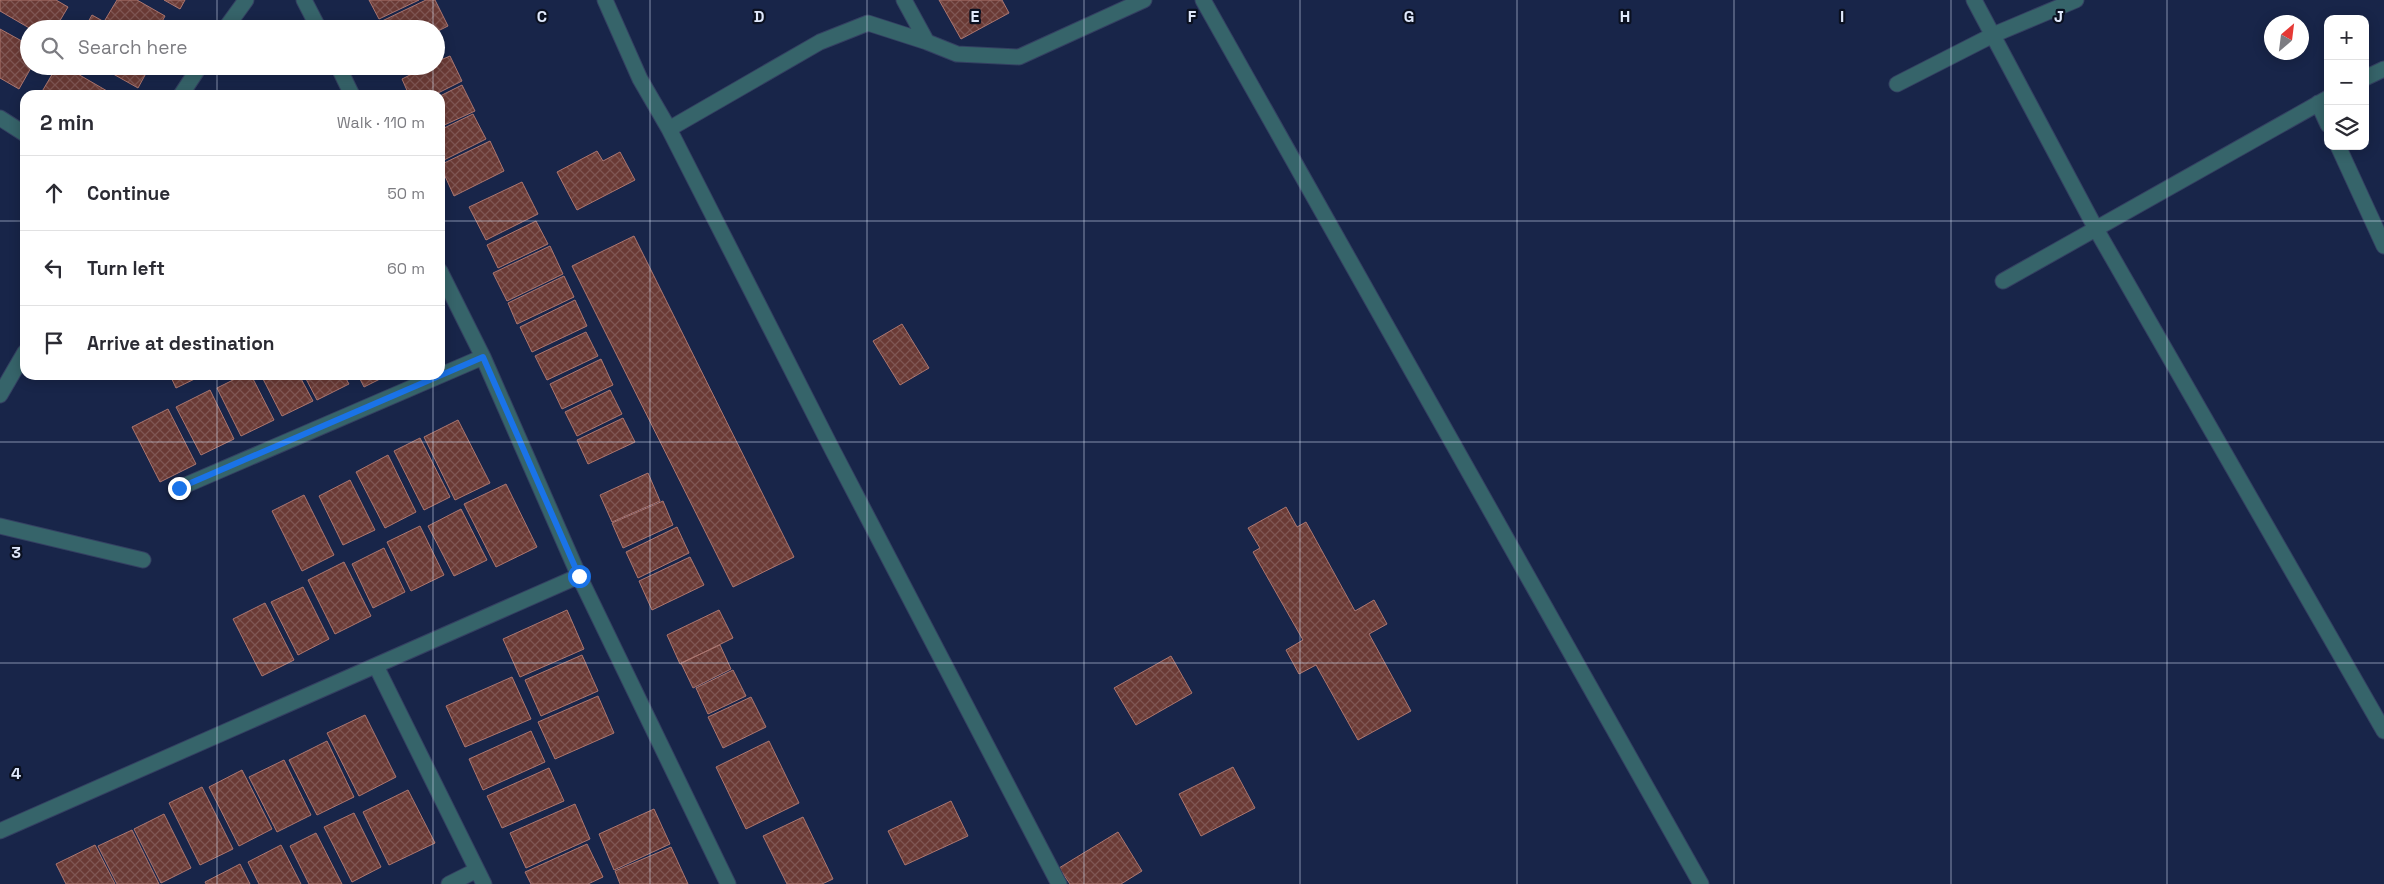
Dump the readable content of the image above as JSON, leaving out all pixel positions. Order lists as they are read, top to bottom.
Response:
{
  "north": "top right",
  "page": {
    "map_buttons": ["+", "−"],
    "search": "Search here",
    "heading": ["2 min", "Walk · 110 m"],
    "list": [
      ["Continue", "50 m"],
      ["Turn left", "60 m"],
      "Arrive at destination"
    ]
  },
  "grid": {
    "columns": [
      "C",
      "D",
      "E",
      "F",
      "G",
      "H",
      "I",
      "J"
    ],
    "rows": ["3", "4"]
  }
}
